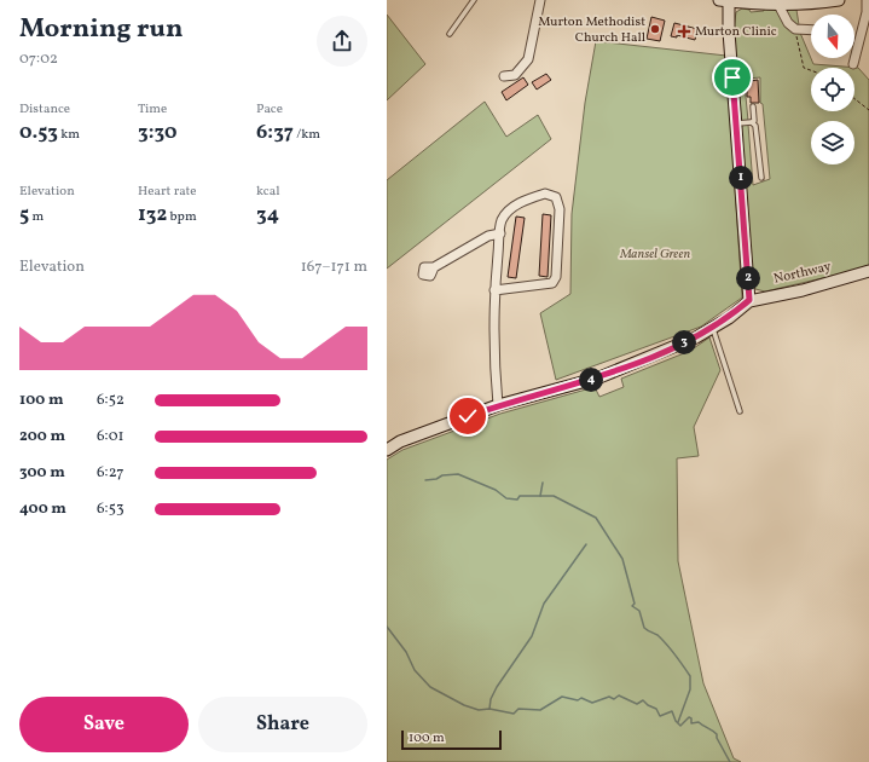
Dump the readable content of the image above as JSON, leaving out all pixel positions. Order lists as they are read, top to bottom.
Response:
{
  "streets": {
    "main road": ["Northway"]
  },
  "parks": ["Mansel Green"],
  "places": {
    "other": ["Murton Methodist Church Hall"],
    "health": ["Murton Clinic"]
  },
  "scale_bar": "100 m",
  "north": "bottom",
  "page": {
    "heading": ["Morning run", "07:02"],
    "stats": [
      ["Distance", "0.53 km"],
      ["Time", "3:30"],
      ["Pace", "6:37 /km"],
      ["Elevation", "5 m"],
      ["Heart rate", "132 bpm"],
      ["kcal", "34"]
    ],
    "pins": [
      "1",
      "2",
      "3",
      "4"
    ],
    "chart": ["Elevation", "167–171 m"],
    "list": [
      {
        "name": "100 m",
        "note": "6:52"
      },
      {
        "name": "200 m",
        "note": "6:01"
      },
      {
        "name": "300 m",
        "note": "6:27"
      },
      {
        "name": "400 m",
        "note": "6:53"
      }
    ],
    "buttons": ["Save", "Share"],
    "scale": "100 m"
  }
}
